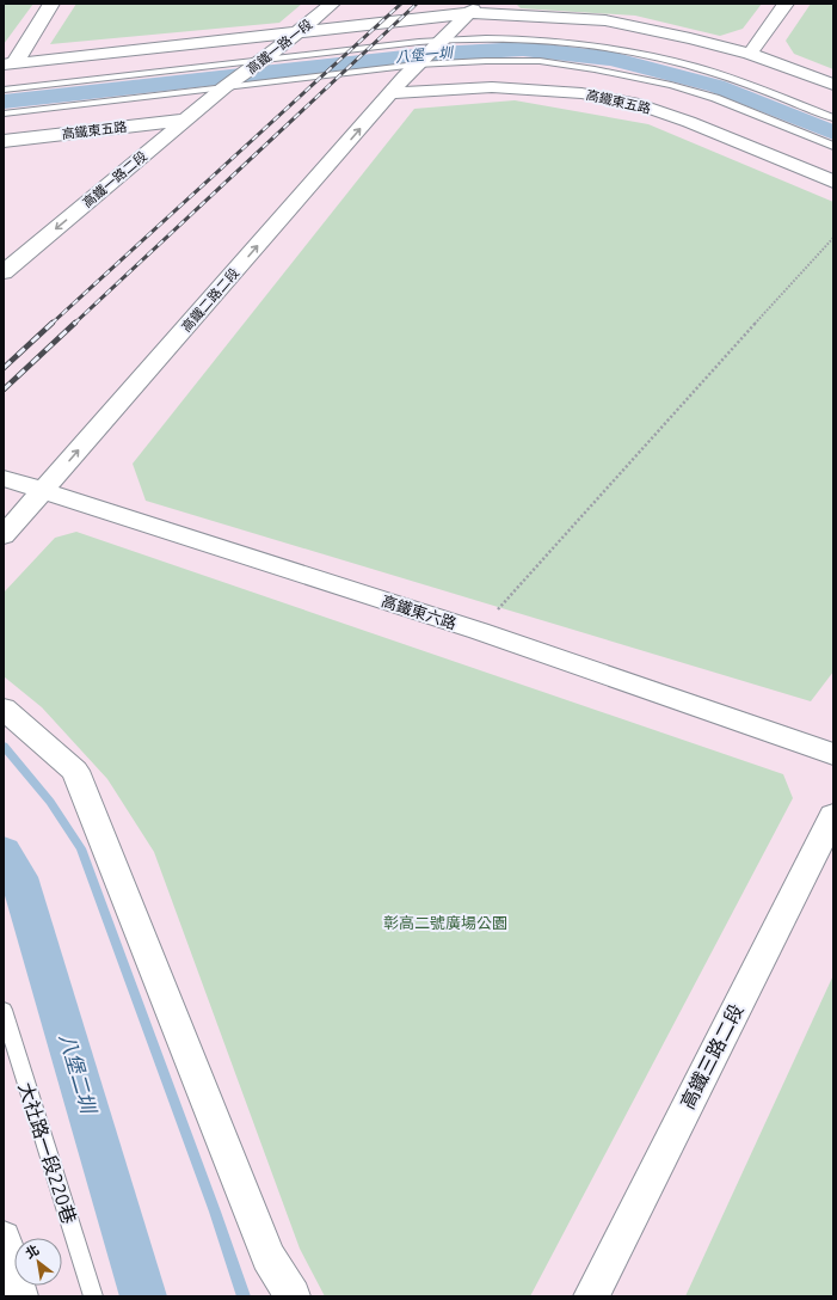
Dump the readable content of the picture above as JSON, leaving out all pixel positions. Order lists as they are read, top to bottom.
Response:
{
  "streets": {
    "street": [
      "高鐵一路一段",
      "高鐵東五路",
      "高鐵一路二段",
      "高鐵二路二段",
      "高鐵東六路",
      "高鐵三路二段"
    ],
    "lane": ["大社路一段220巷"]
  },
  "crossings": [
    ["高鐵一路一段", "高鐵一路二段"],
    ["高鐵東五路", "高鐵一路二段"],
    ["高鐵東五路", "高鐵二路二段"],
    ["高鐵二路二段", "高鐵東六路"]
  ],
  "one_way": ["高鐵二路二段"],
  "water": ["八堡一圳", "八堡二圳"],
  "parks": ["彰高二號廣場公園"],
  "north": "top left"
}
